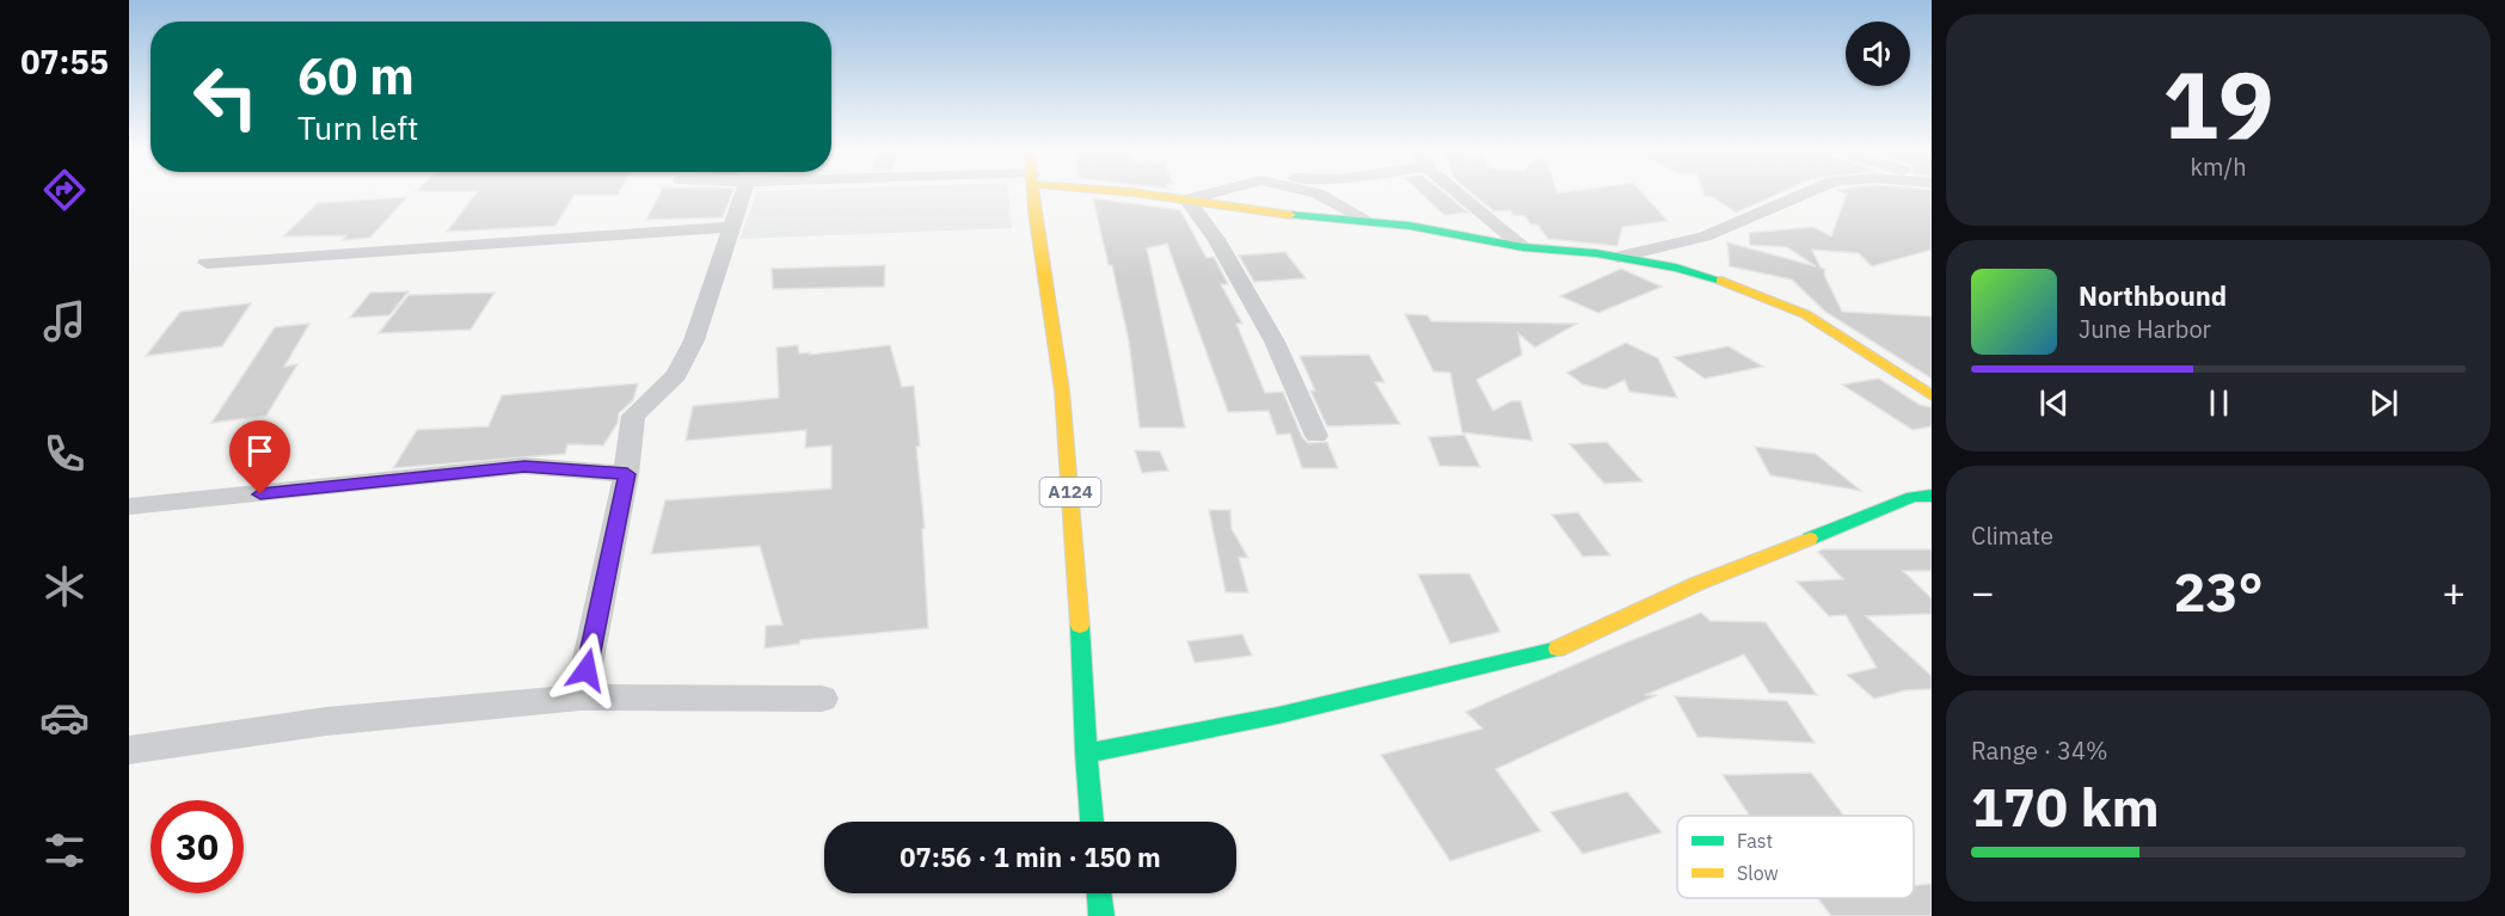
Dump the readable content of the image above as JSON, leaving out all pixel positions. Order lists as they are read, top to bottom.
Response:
{
  "streets": {
    "main road": ["A124"]
  },
  "legend": ["Fast", "Slow"],
  "page": {
    "tabs": "07:55",
    "tile": [
      ["19", "km/h"],
      "Climate",
      ["Range · 34%", "170 km"]
    ],
    "turn": ["60 m", "Turn left"],
    "song": ["Northbound", "June Harbor"],
    "heat": ["−", "23°", "+"],
    "limit": "30",
    "trip": "07:56 · 1 min · 150 m"
  }
}
